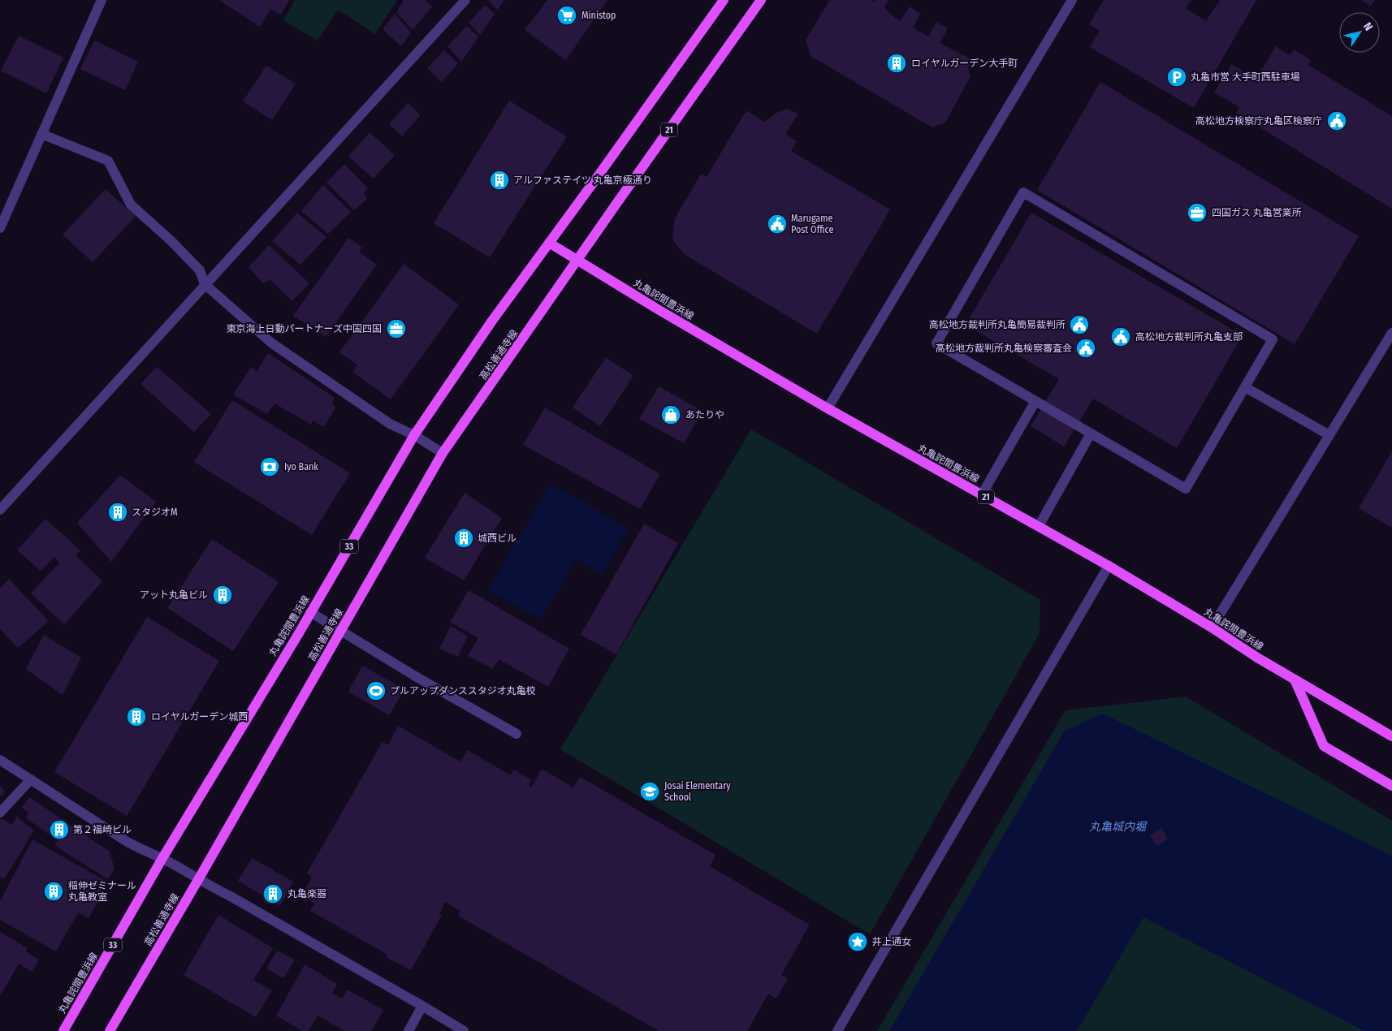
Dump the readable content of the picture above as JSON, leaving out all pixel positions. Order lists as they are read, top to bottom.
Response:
{
  "streets": {
    "main road": [
      "21",
      "丸亀詫間豊浜線",
      "高松善通寺線",
      "33"
    ]
  },
  "crossings": [
    ["21", "丸亀詫間豊浜線"],
    ["21", "高松善通寺線"],
    ["丸亀詫間豊浜線", "高松善通寺線"]
  ],
  "water": ["丸亀城内堀"],
  "places": {
    "supermarket": ["Ministop"],
    "building": [
      "ロイヤルガーデン大手町",
      "アルファステイツ 丸亀京極通り",
      "スタジオM",
      "城西ビル",
      "アット丸亀ビル",
      "ロイヤルガーデン城西",
      "第２福崎ビル",
      "稲伸ゼミナール 丸亀教室",
      "丸亀楽器"
    ],
    "parking": ["丸亀市営 大手町西駐車場"],
    "public building": [
      "高松地方検察庁丸亀区検察庁",
      "Marugame Post Office",
      "高松地方裁判所丸亀簡易裁判所",
      "高松地方裁判所丸亀支部",
      "高松地方裁判所丸亀検察審査会"
    ],
    "office": ["四国ガス 丸亀営業所", "東京海上日動パートナーズ中国四国"],
    "shop": ["あたりや"],
    "bank": ["Iyo Bank"],
    "sports": ["プルアップダンススタジオ丸亀校"],
    "school or university": ["Josai Elementary School"],
    "place": ["井上通女"]
  },
  "north": "top right"
}
